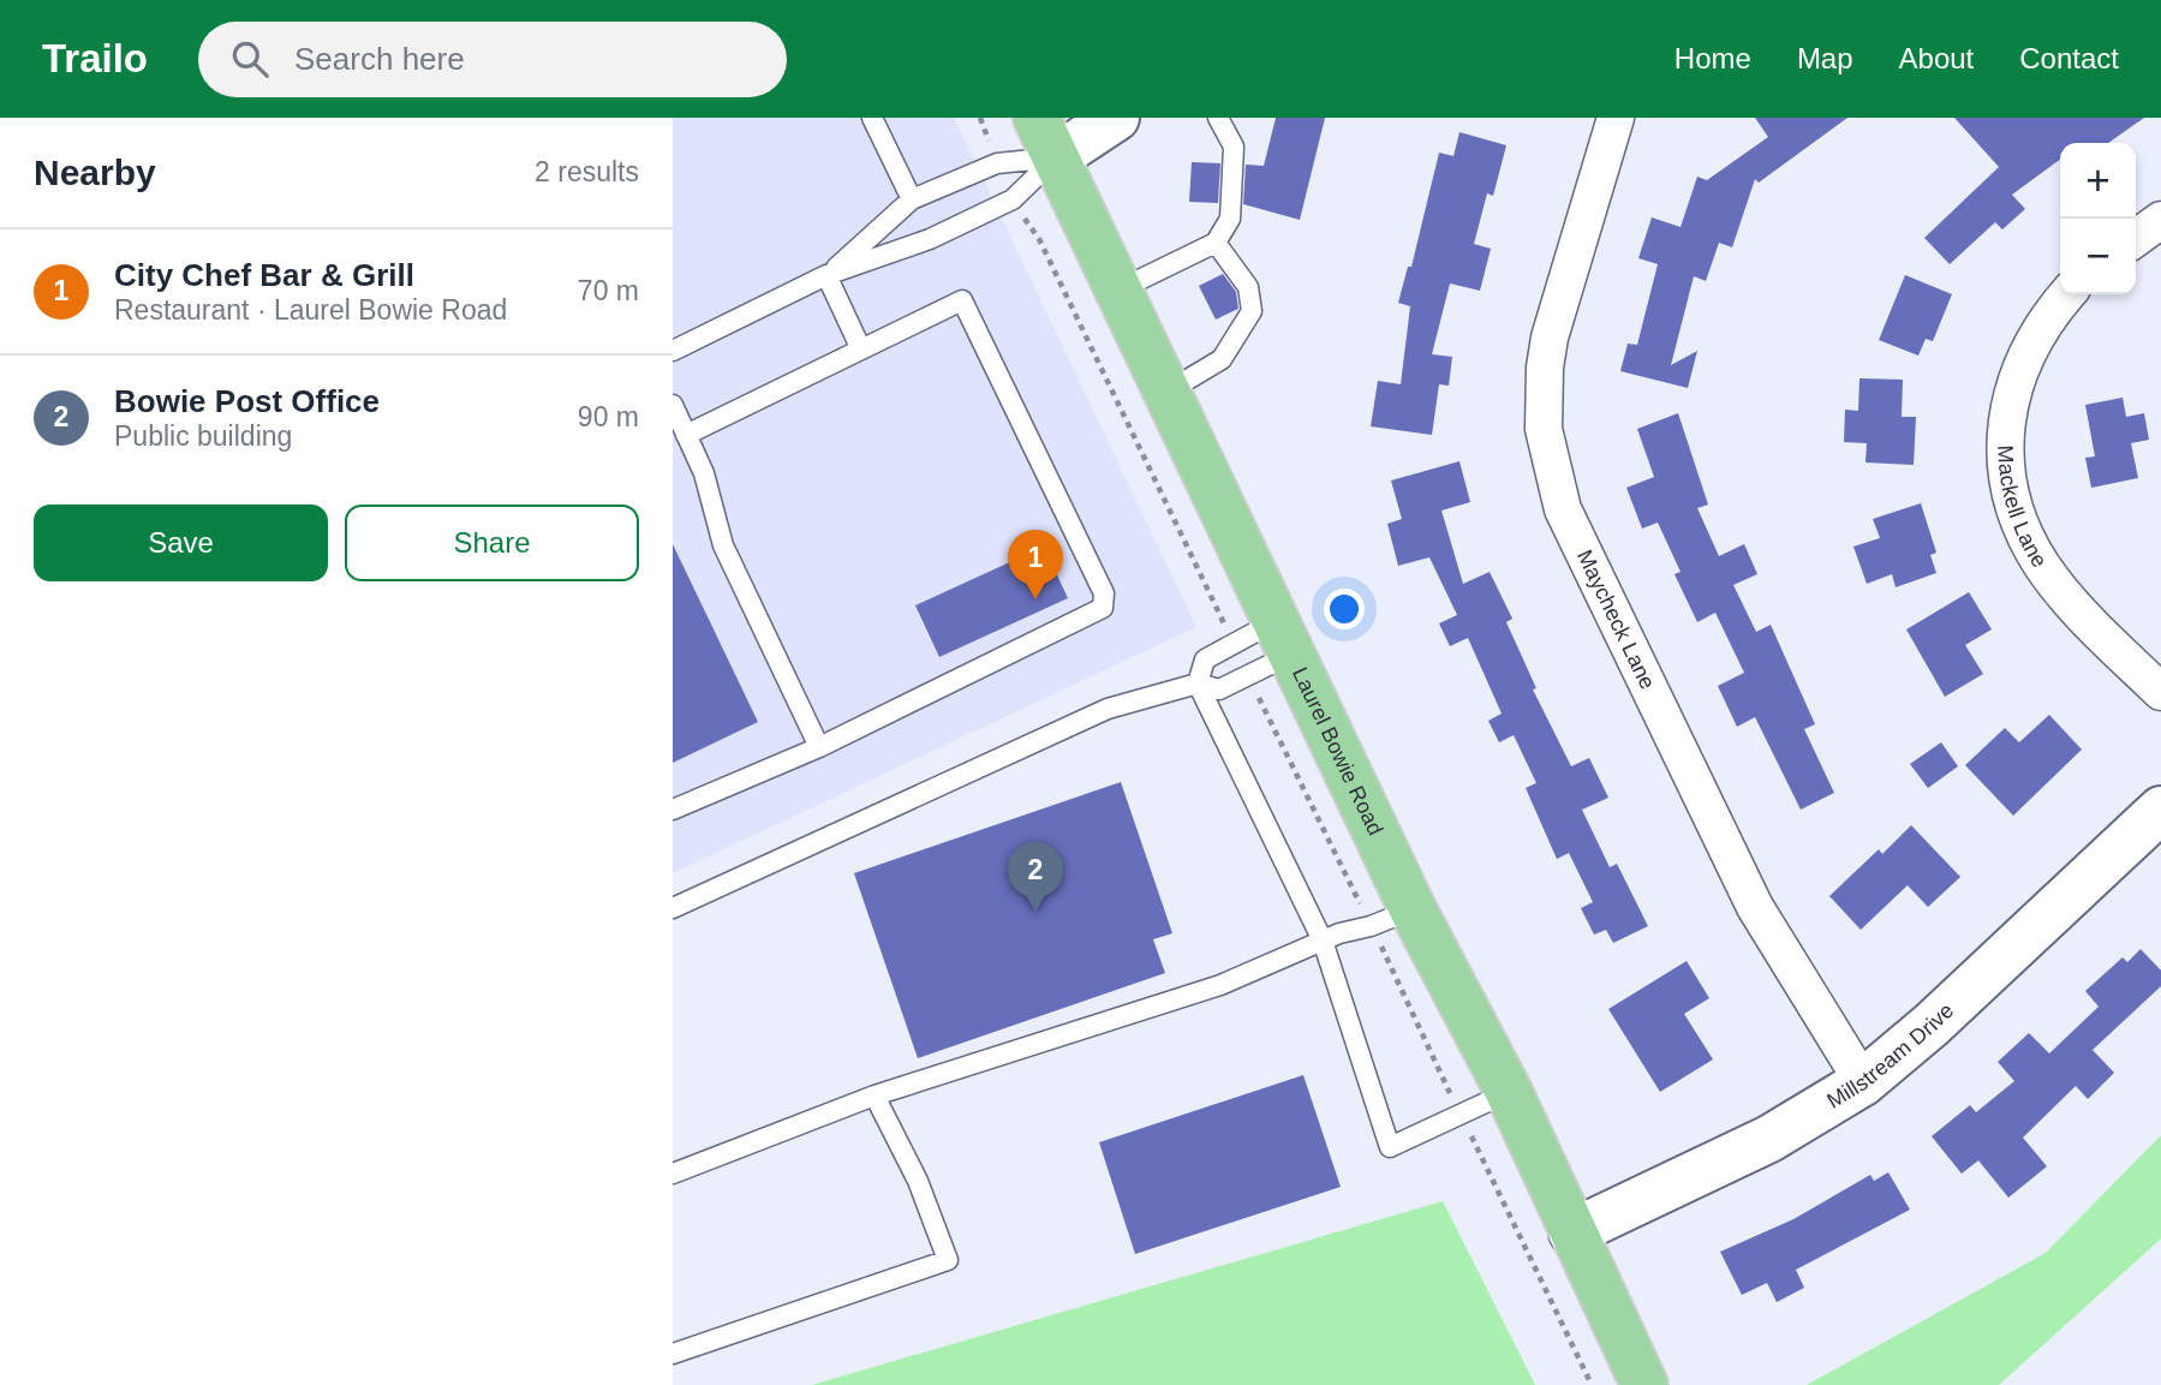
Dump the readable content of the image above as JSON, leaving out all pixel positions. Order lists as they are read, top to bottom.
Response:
{
  "streets": {
    "main road": ["Laurel Bowie Road"],
    "street": ["Mackell Lane", "Maycheck Lane", "Millstream Drive"]
  },
  "crossings": [
    ["Maycheck Lane", "Millstream Drive"],
    ["Laurel Bowie Road", "Millstream Drive"]
  ],
  "page": {
    "header": "Trailo",
    "search": "Search here",
    "nav": [
      "Home",
      "Map",
      "About",
      "Contact"
    ],
    "heading": ["Nearby", "2 results"],
    "map_buttons": ["+", "−"],
    "list": [
      {
        "mark": "1",
        "name": "City Chef Bar & Grill",
        "note": "Restaurant · Laurel Bowie Road",
        "value": "70 m"
      },
      {
        "mark": "2",
        "name": "Bowie Post Office",
        "note": "Public building",
        "value": "90 m"
      }
    ],
    "buttons": ["Save", "Share"],
    "pins": ["1", "2"]
  }
}
